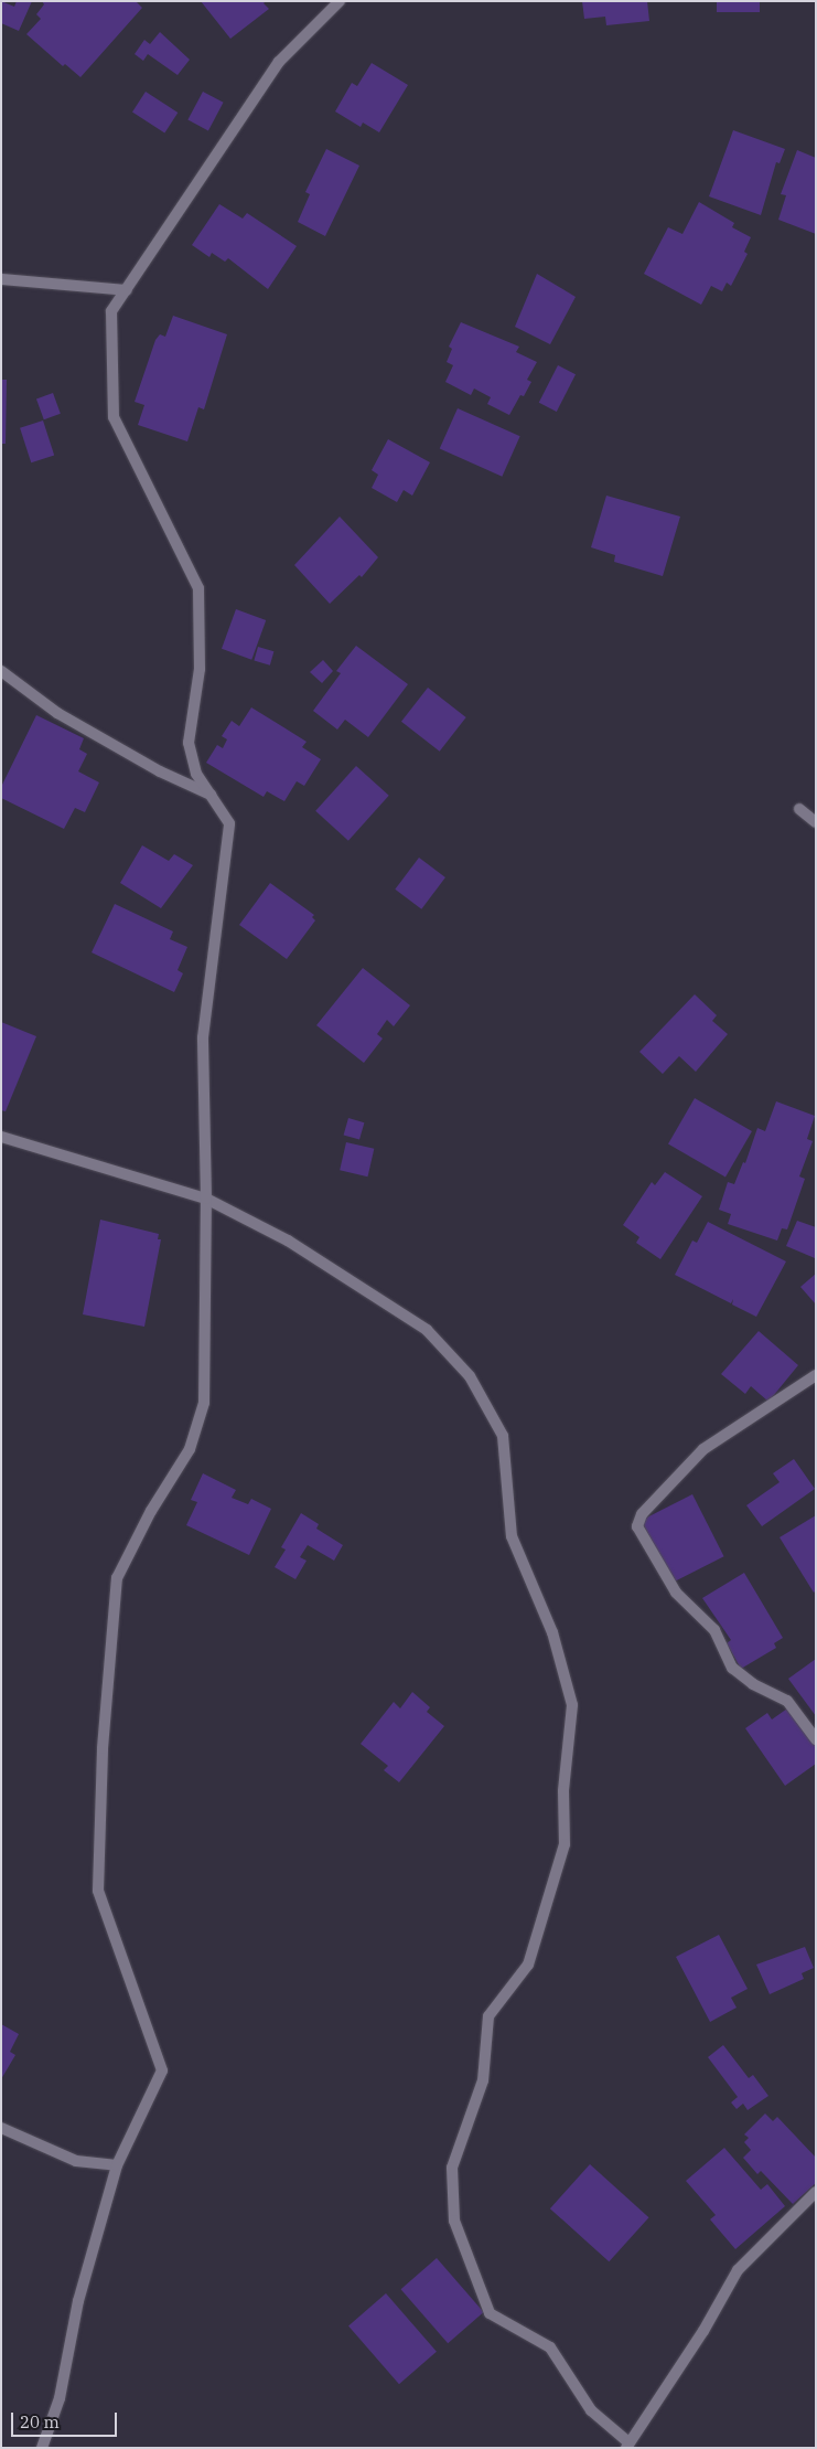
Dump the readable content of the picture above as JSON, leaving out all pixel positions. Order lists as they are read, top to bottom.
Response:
{
  "scale_bar": "20 m"
}
